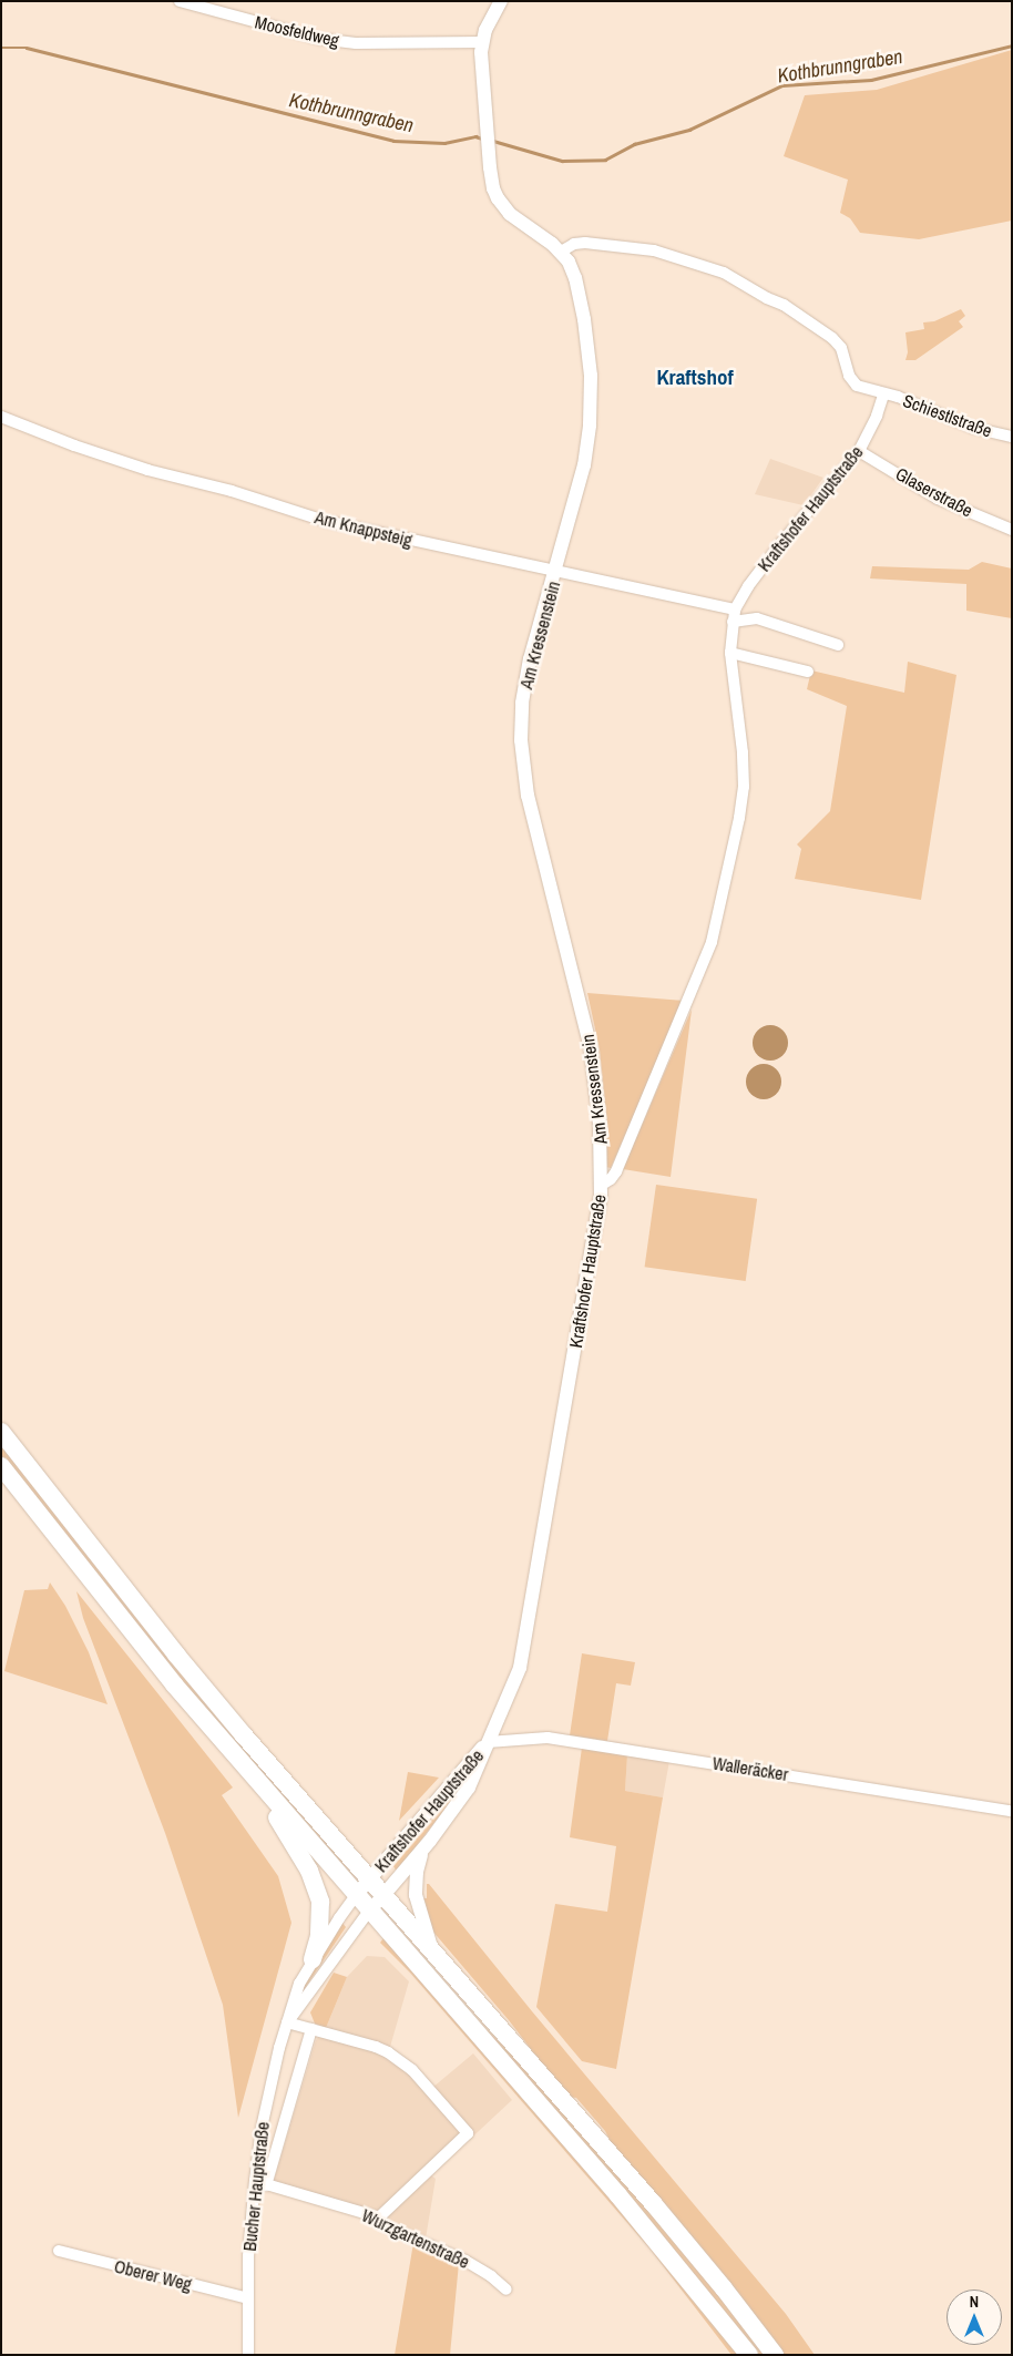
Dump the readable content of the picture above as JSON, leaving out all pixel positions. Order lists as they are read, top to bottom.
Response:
{
  "streets": {
    "street": [
      "Moosfeldweg",
      "Schiestlstraße",
      "Glaserstraße",
      "Kraftshofer Hauptstraße",
      "Am Knappsteig",
      "Am Kressenstein",
      "Walleräcker",
      "Bucher Hauptstraße",
      "Wurzgartenstraße",
      "Oberer Weg"
    ]
  },
  "crossings": [
    ["Schiestlstraße", "Kraftshofer Hauptstraße"],
    ["Glaserstraße", "Kraftshofer Hauptstraße"],
    ["Kraftshofer Hauptstraße", "Am Knappsteig"],
    ["Kraftshofer Hauptstraße", "Am Kressenstein"],
    ["Kraftshofer Hauptstraße", "Walleräcker"],
    ["Kraftshofer Hauptstraße", "Bucher Hauptstraße"],
    ["Am Knappsteig", "Am Kressenstein"],
    ["Bucher Hauptstraße", "Wurzgartenstraße"],
    ["Bucher Hauptstraße", "Oberer Weg"]
  ],
  "districts": ["Kraftshof"],
  "water": ["Kothbrunngraben"],
  "north": "top"
}
